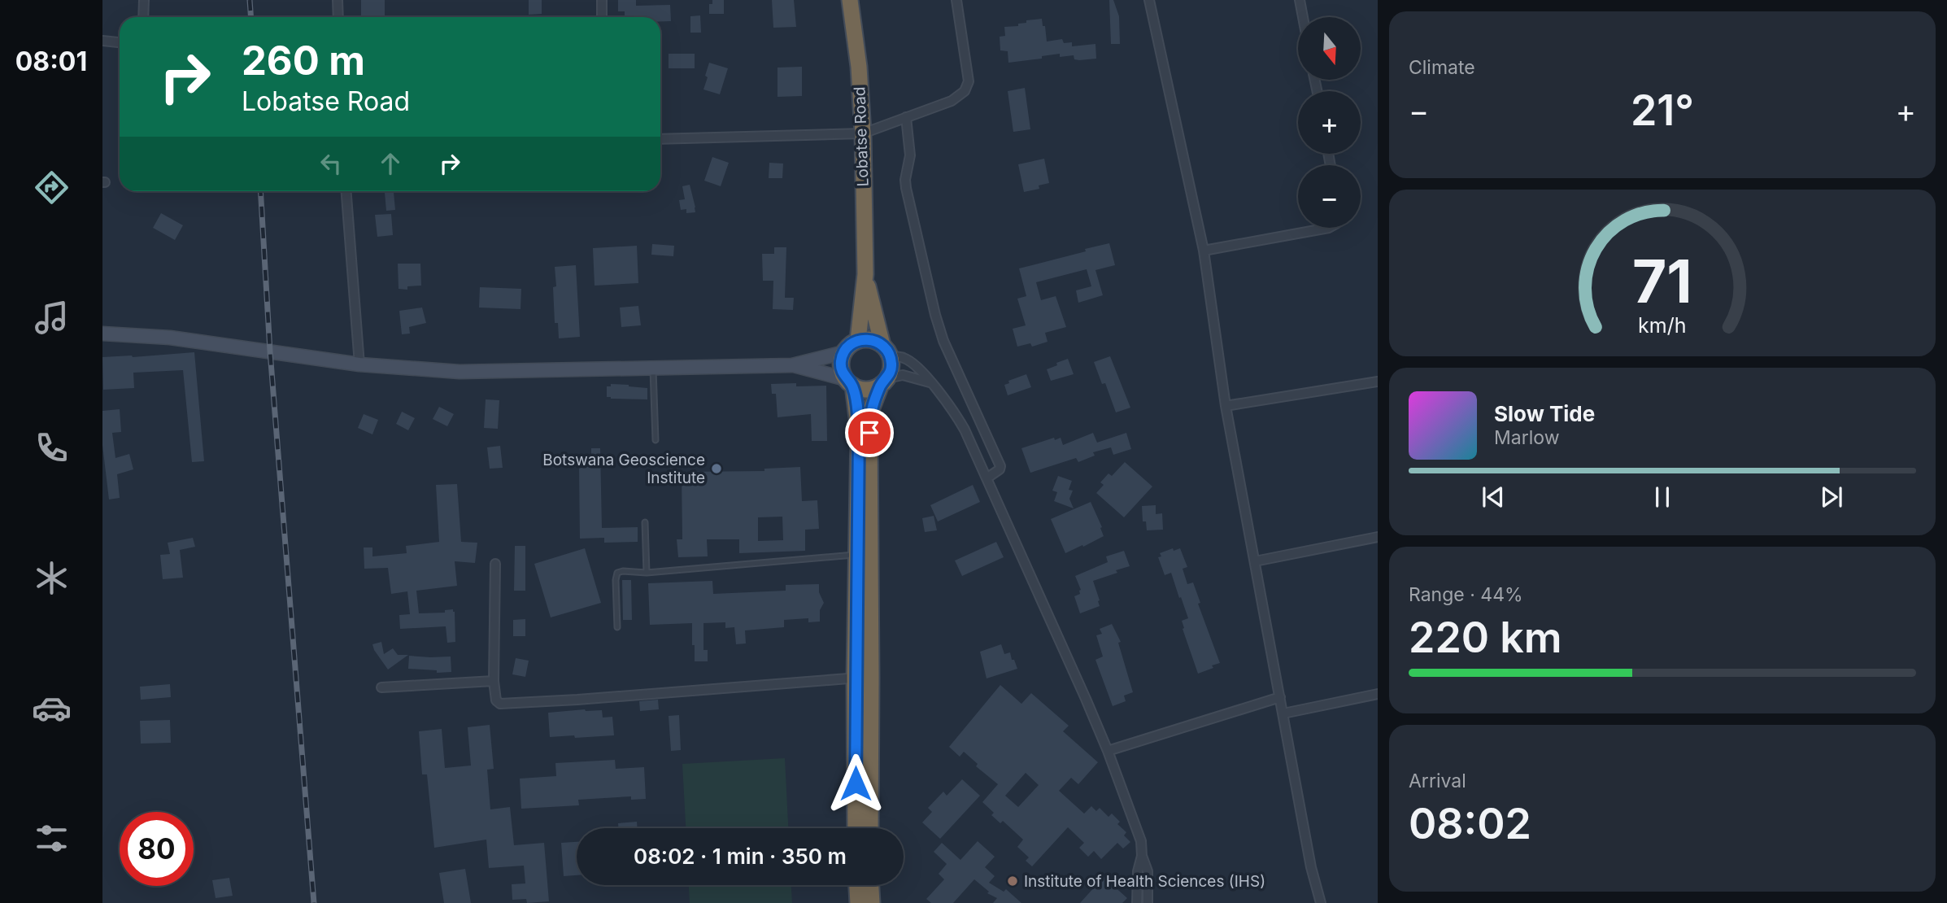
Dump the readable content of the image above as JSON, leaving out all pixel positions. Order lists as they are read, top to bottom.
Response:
{
  "streets": {
    "highway": ["Lobatse Road"]
  },
  "places": ["Botswana Geoscience Institute", "Institute of Health Sciences (IHS)"],
  "north": "bottom",
  "page": {
    "tabs": "08:01",
    "tile": [
      "Climate",
      ["Range · 44%", "220 km"],
      ["Arrival", "08:02"]
    ],
    "map_buttons": ["+", "−"],
    "turn": ["260 m", "Lobatse Road"],
    "heat": ["−", "21°", "+"],
    "song": ["Slow Tide", "Marlow"],
    "limit": "80",
    "trip": "08:02 · 1 min · 350 m",
    "gauge": ["71", "km/h"]
  }
}
